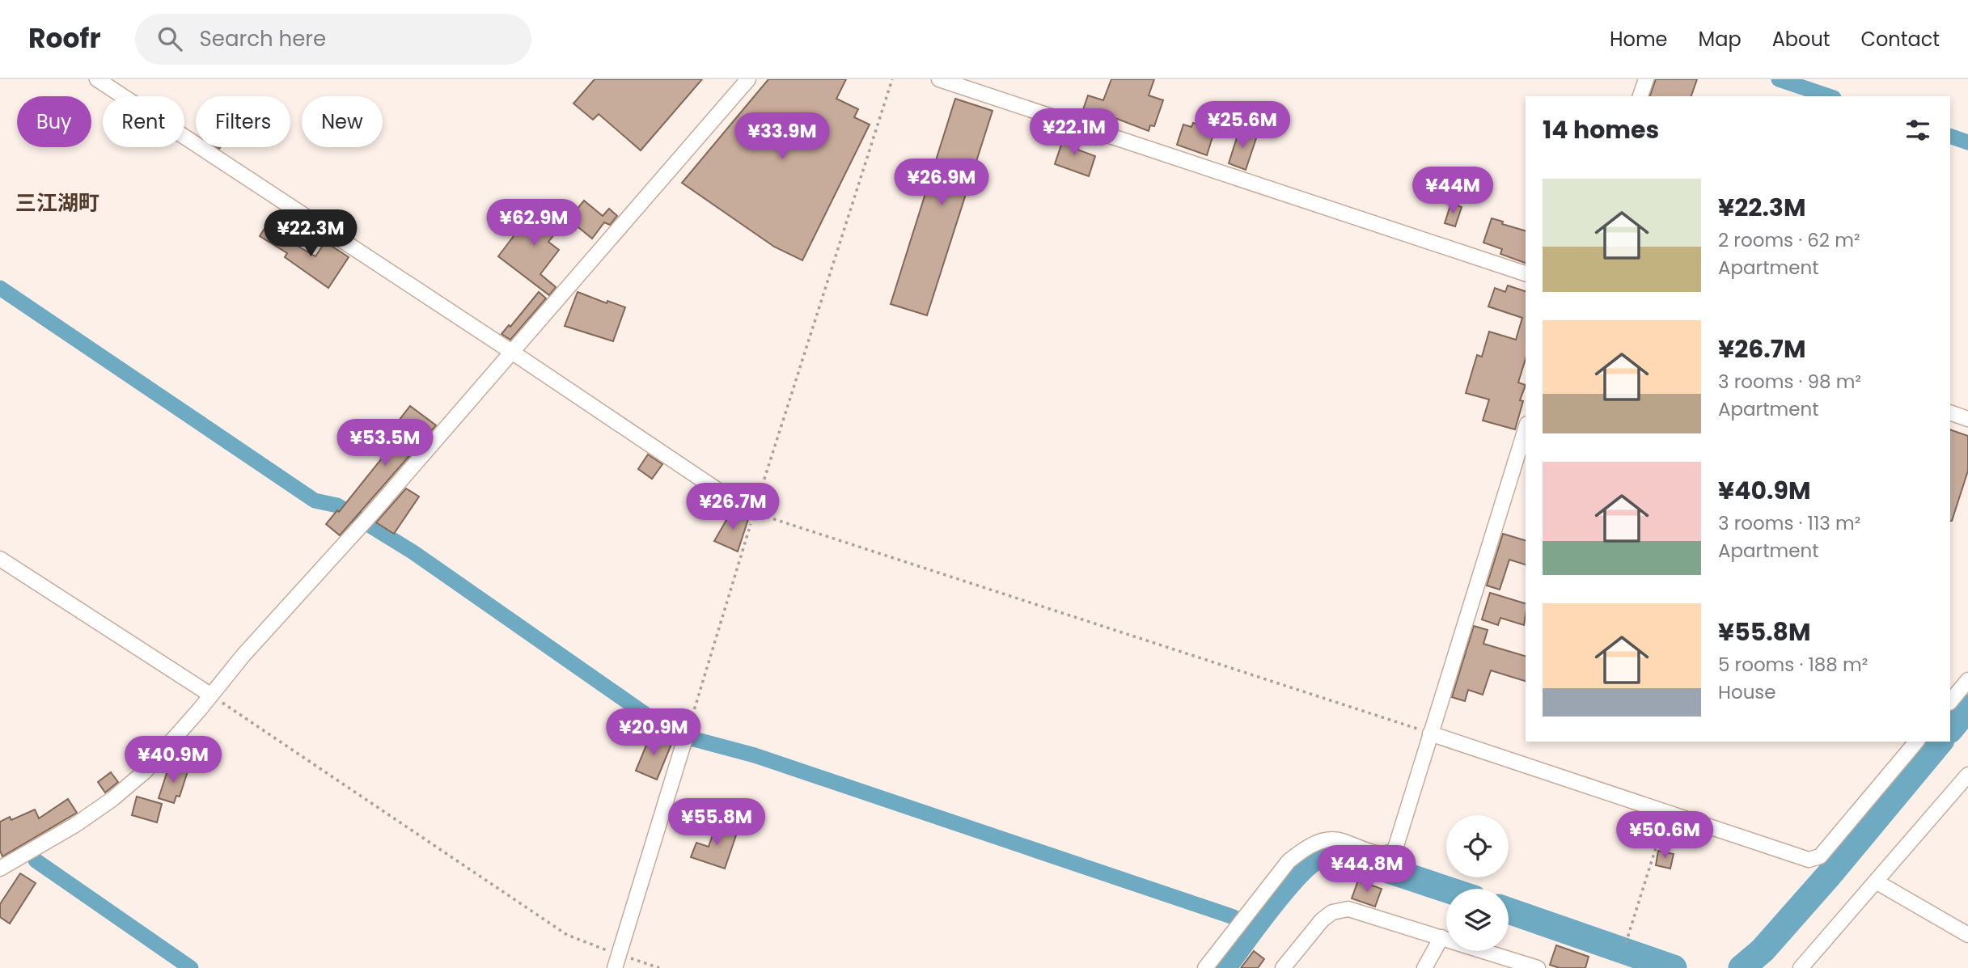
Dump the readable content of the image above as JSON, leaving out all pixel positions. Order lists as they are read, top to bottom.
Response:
{
  "districts": ["三江湖町"],
  "page": {
    "header": "Roofr",
    "search": "Search here",
    "nav": [
      "Home",
      "Map",
      "About",
      "Contact"
    ],
    "chip": [
      "Buy",
      "Rent",
      "Filters",
      "New"
    ],
    "heading": "14 homes",
    "price": [
      "¥25.6M",
      "¥22.1M",
      "¥33.9M",
      "¥26.9M",
      "¥44M",
      "¥62.9M",
      "¥22.3M",
      "¥53.5M",
      "¥26.7M",
      "¥20.9M",
      "¥40.9M",
      "¥55.8M",
      "¥50.6M",
      "¥44.8M"
    ],
    "list": [
      {
        "name": "¥22.3M",
        "note": "2 rooms · 62 m² · Apartment"
      },
      {
        "name": "¥26.7M",
        "note": "3 rooms · 98 m² · Apartment"
      },
      {
        "name": "¥40.9M",
        "note": "3 rooms · 113 m² · Apartment"
      },
      {
        "name": "¥55.8M",
        "note": "5 rooms · 188 m² · House"
      }
    ]
  }
}
